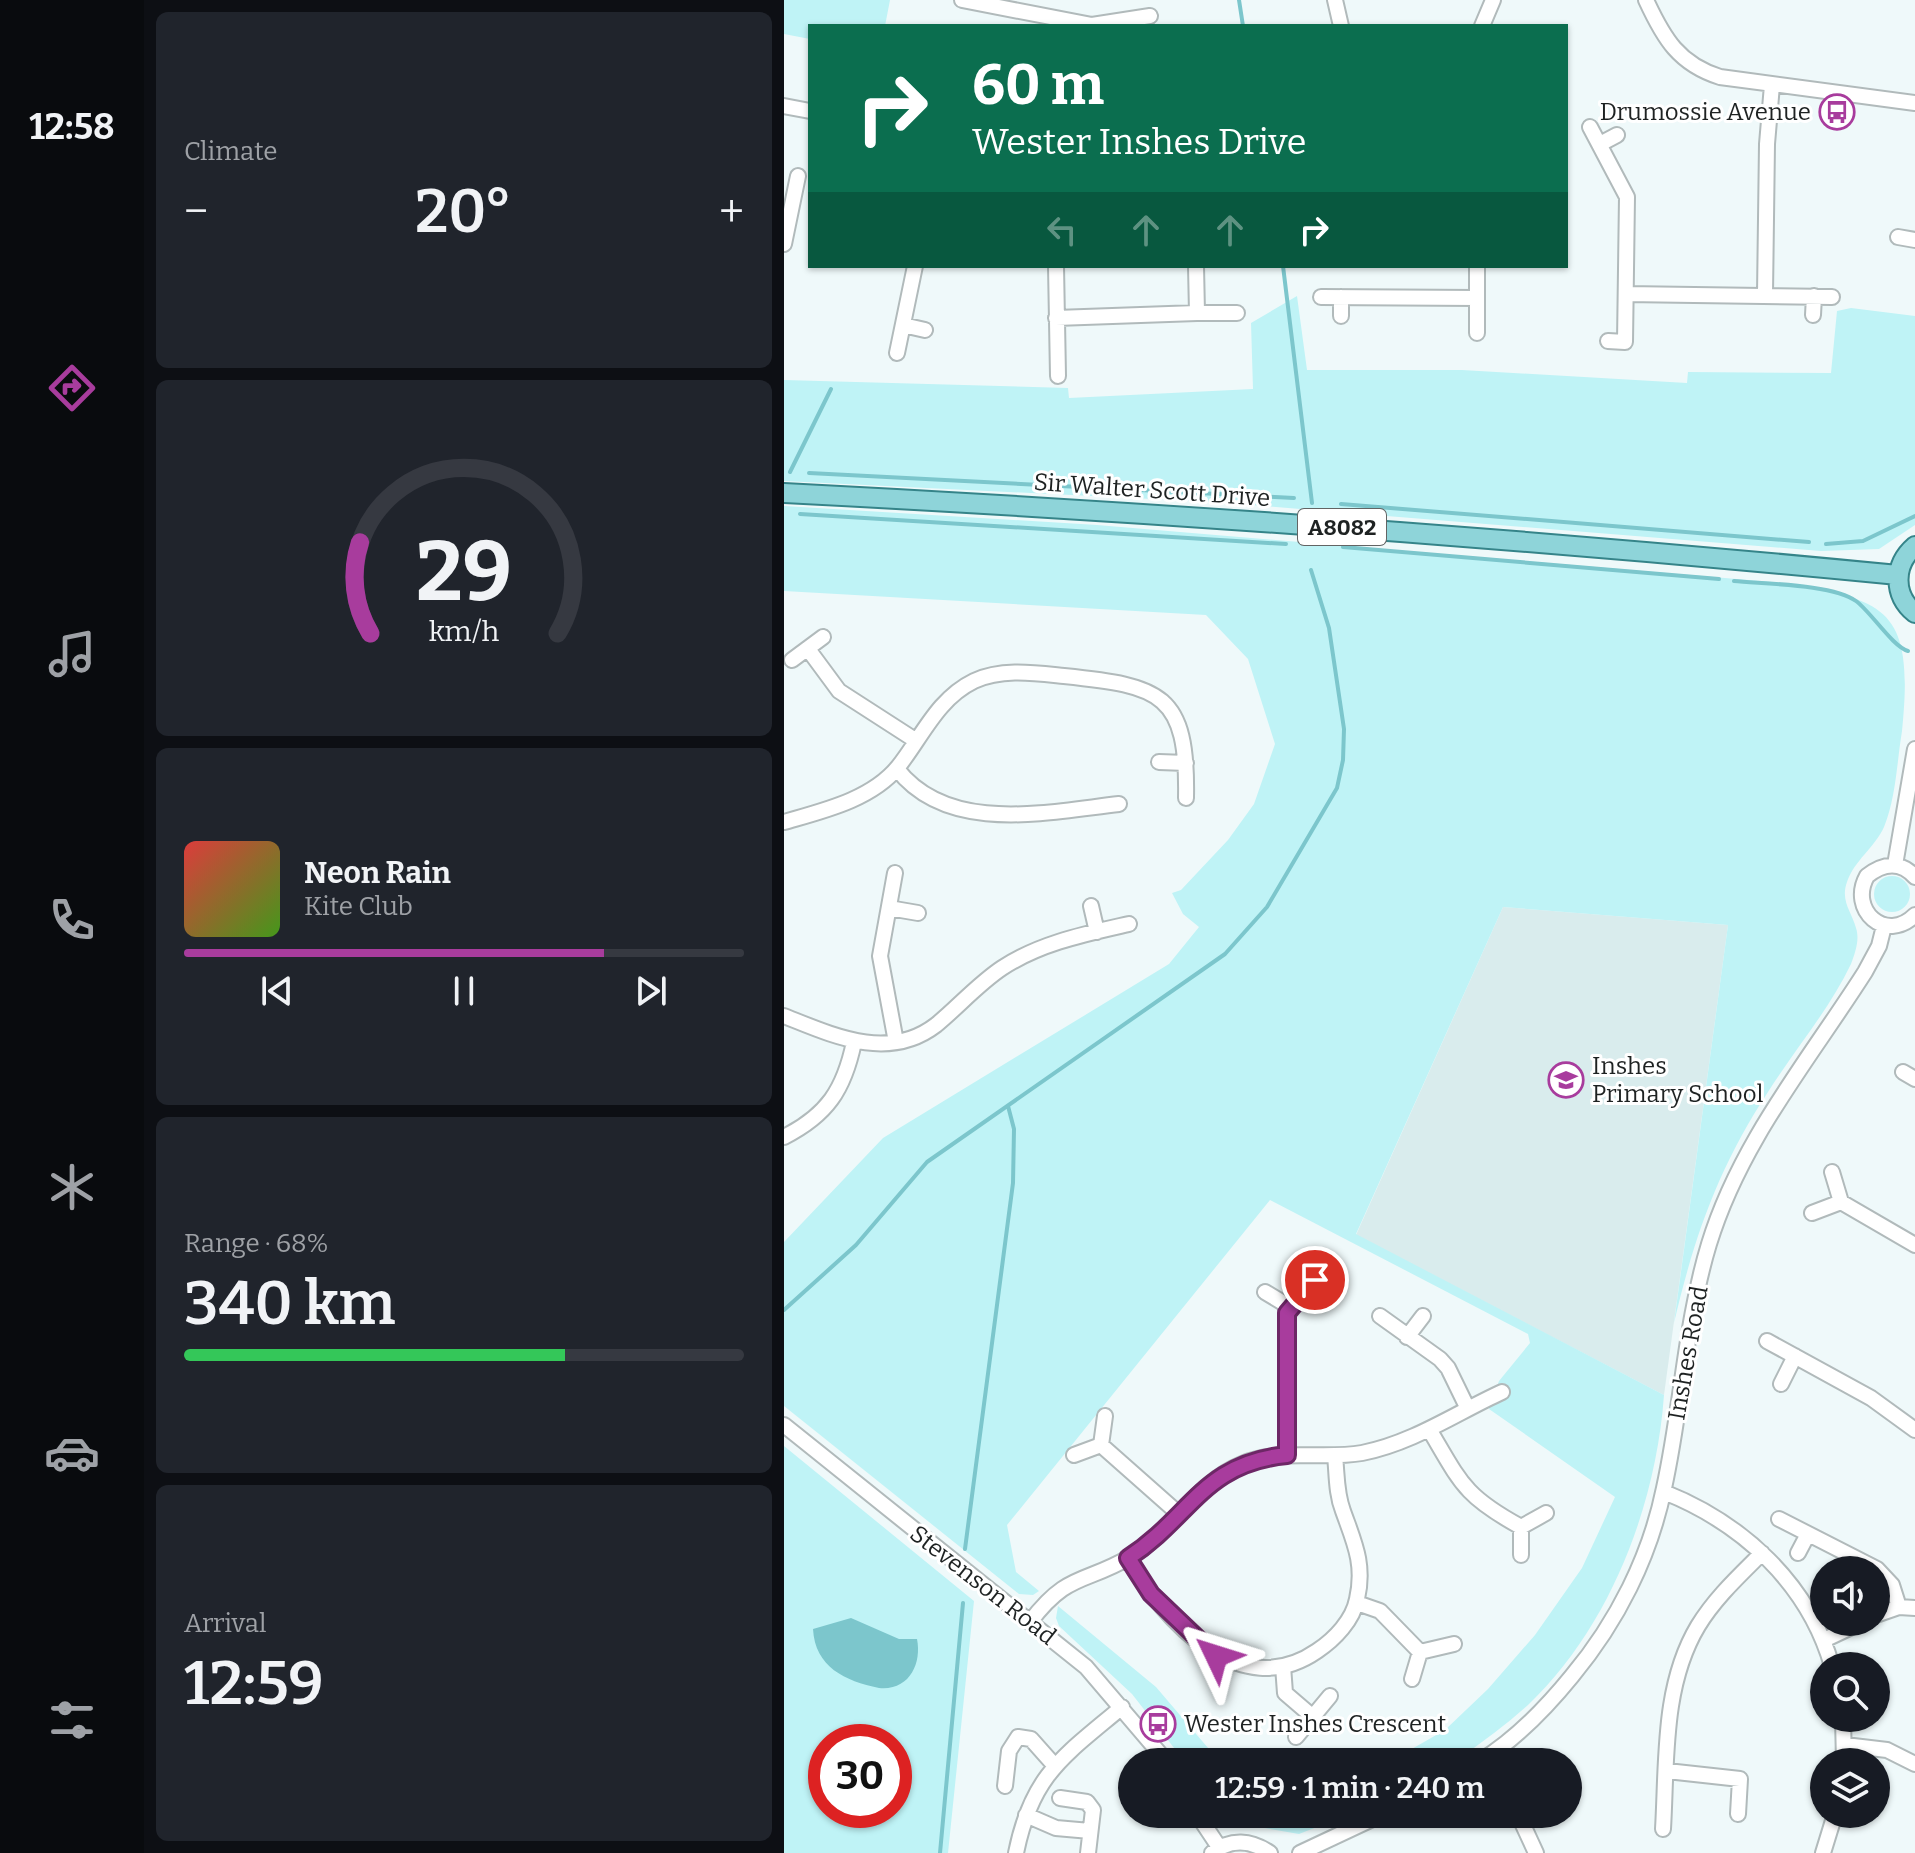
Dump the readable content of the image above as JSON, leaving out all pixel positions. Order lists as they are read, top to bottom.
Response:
{
  "streets": {
    "main road": ["Sir Walter Scott Drive", "A8082"],
    "street": ["Inshes Road", "Stevenson Road"]
  },
  "places": {
    "bus stop": ["Drumossie Avenue", "Wester Inshes Crescent"],
    "school or university": ["Inshes Primary School"]
  },
  "page": {
    "tabs": "12:58",
    "tile": [
      "Climate",
      ["Range · 68%", "340 km"],
      ["Arrival", "12:59"]
    ],
    "turn": ["60 m", "Wester Inshes Drive"],
    "heat": ["−", "20°", "+"],
    "song": ["Neon Rain", "Kite Club"],
    "limit": "30",
    "trip": "12:59 · 1 min · 240 m",
    "gauge": ["29", "km/h"]
  }
}
